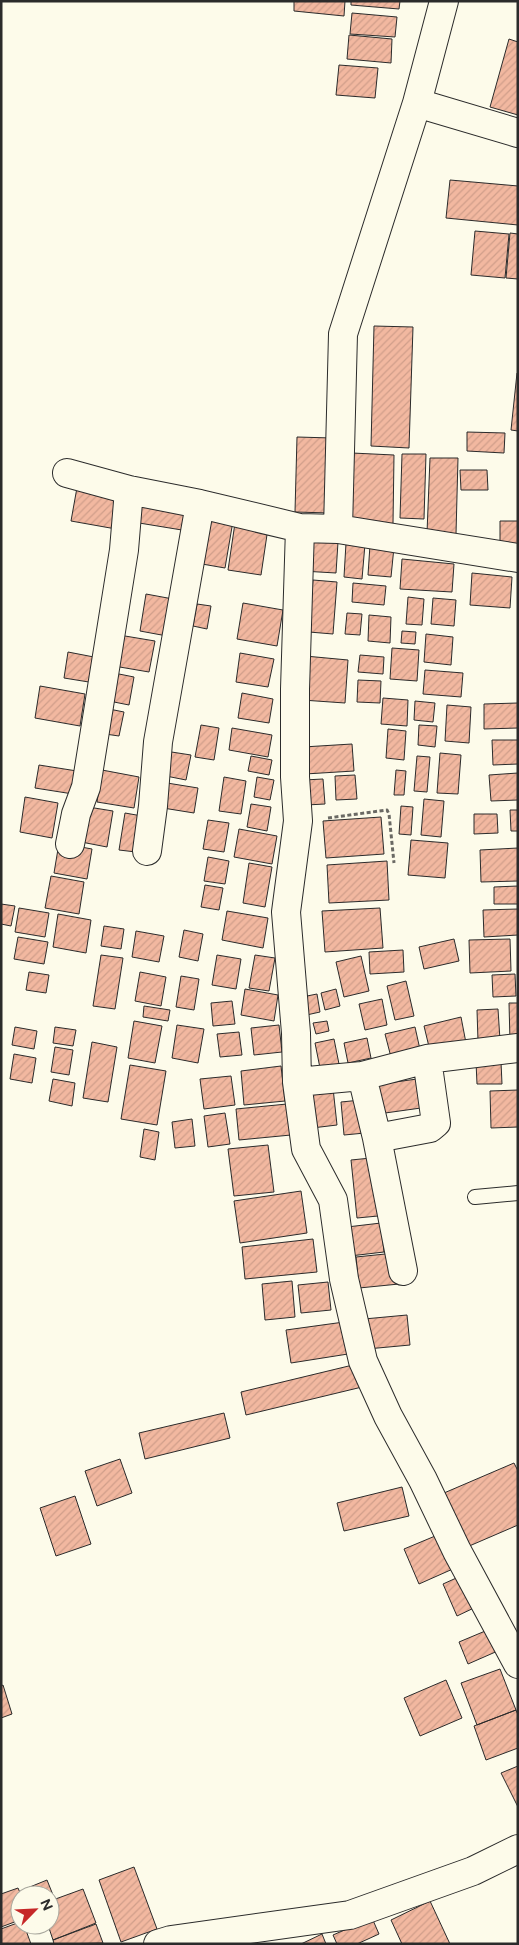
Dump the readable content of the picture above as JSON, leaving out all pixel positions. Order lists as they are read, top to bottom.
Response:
{
  "north": "top right"
}
